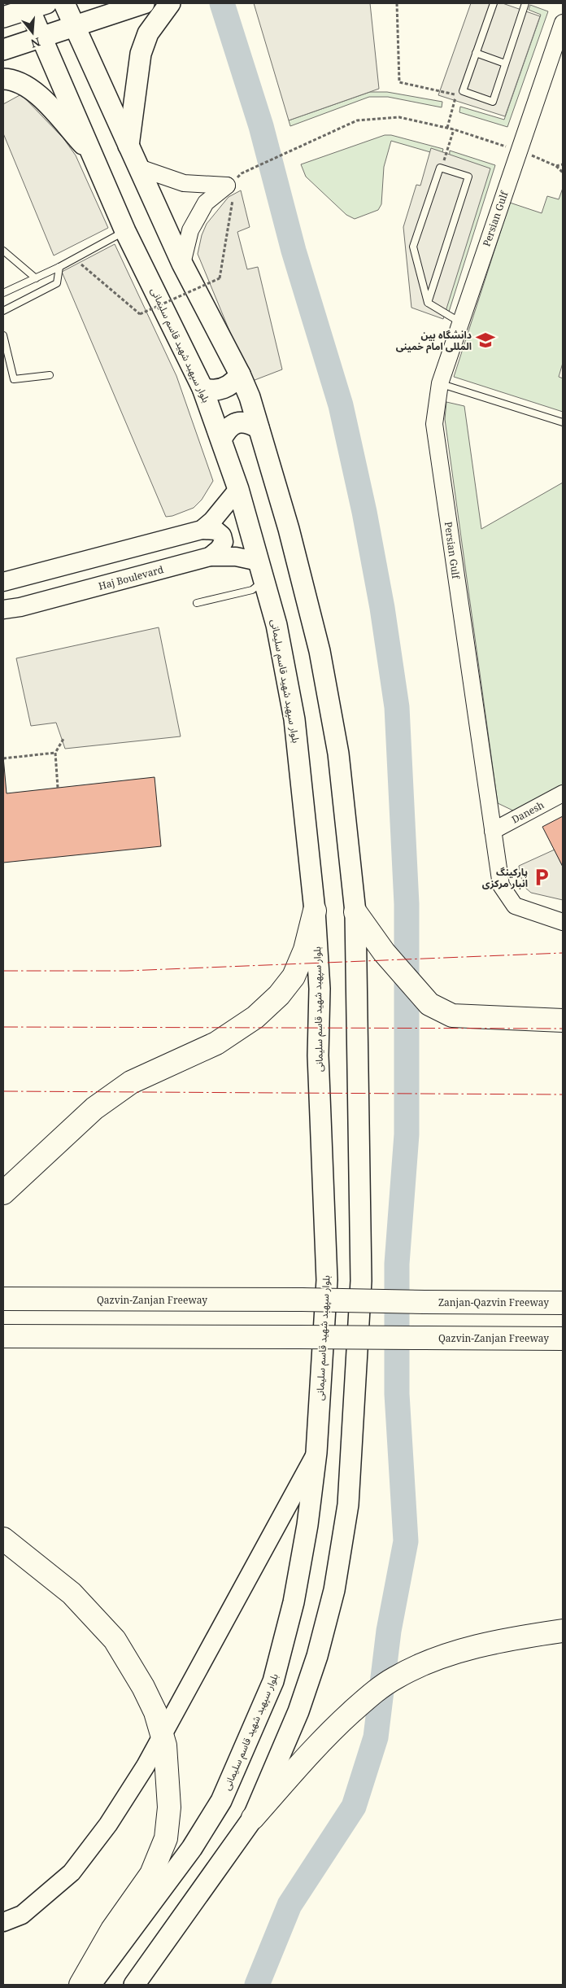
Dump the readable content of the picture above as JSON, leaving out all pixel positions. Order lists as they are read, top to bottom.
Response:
{
  "streets": {
    "highway": ["Qazvin-Zanjan Freeway", "Zanjan-Qazvin Freeway"],
    "main road": ["بلوار سپهبد شهید قاسم سلیمانی", "Haj Boulevard"],
    "street": ["Persian Gulf", "Danesh"]
  },
  "crossings": [
    ["Persian Gulf", "Danesh"],
    ["بلوار سپهبد شهید قاسم سلیمانی", "Haj Boulevard"],
    ["Qazvin-Zanjan Freeway", "Zanjan-Qazvin Freeway"]
  ],
  "places": {
    "school or university": ["دانشگاه بین المللی امام خمینی"],
    "parking": ["پارکینگ انبار مرکزی"]
  },
  "north": "bottom"
}
